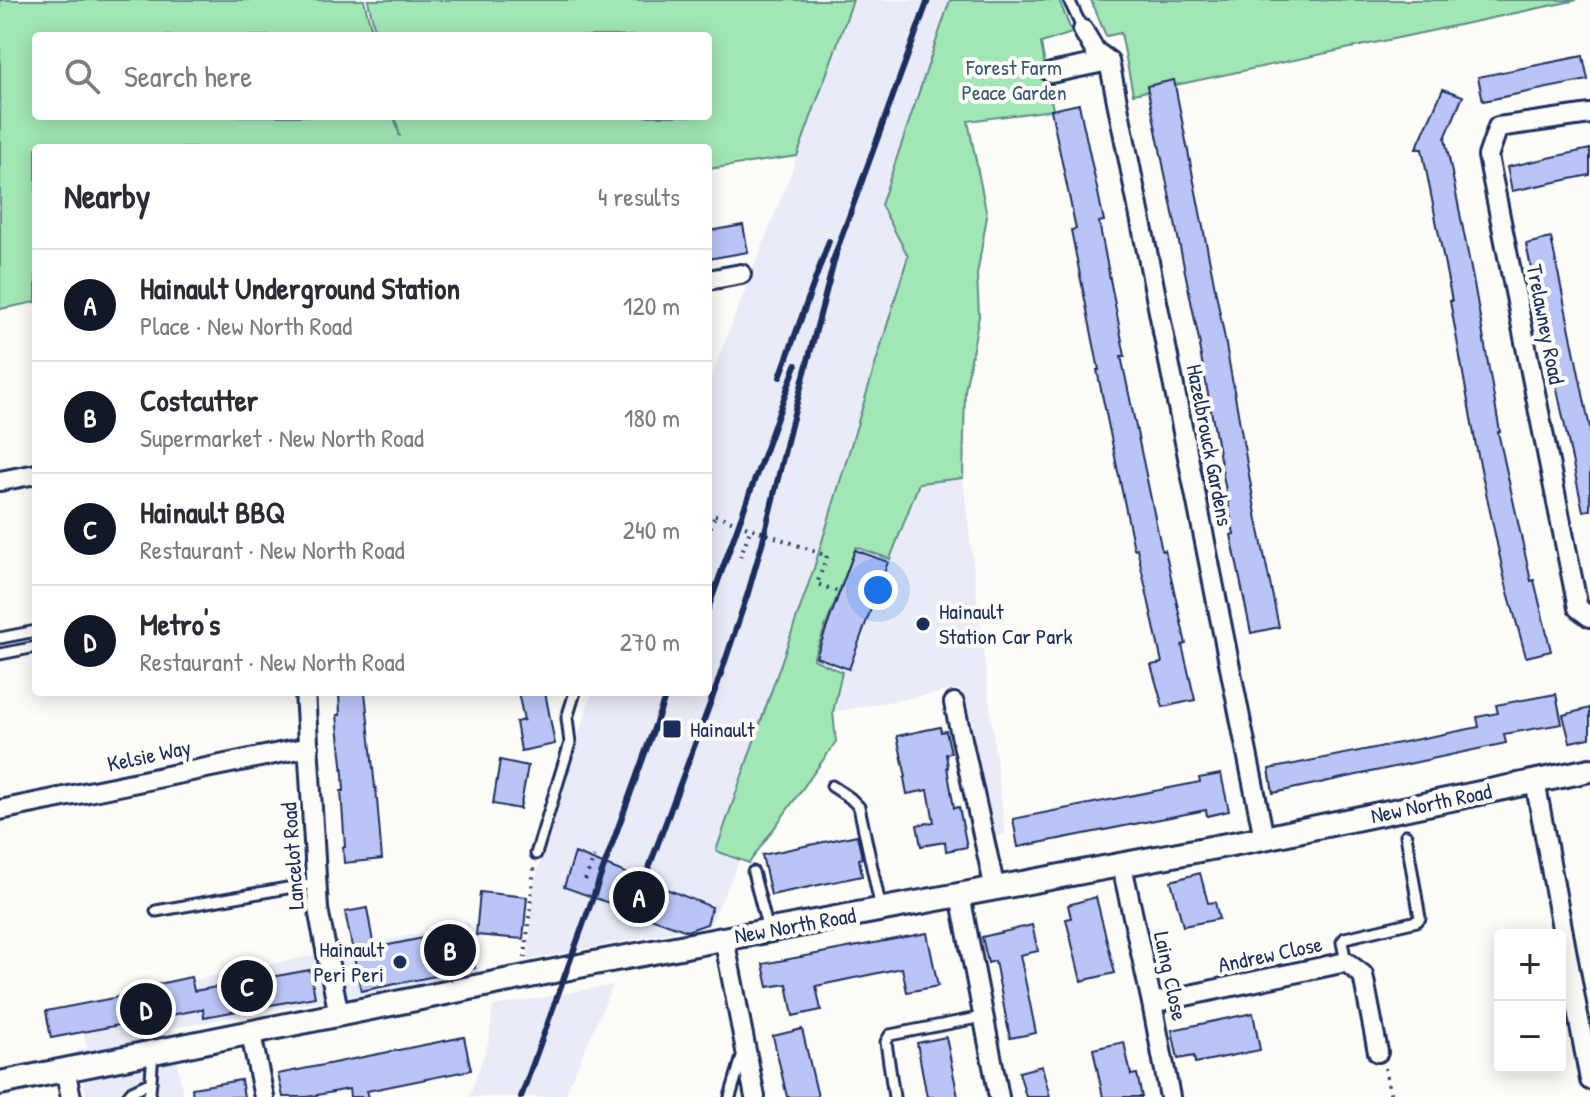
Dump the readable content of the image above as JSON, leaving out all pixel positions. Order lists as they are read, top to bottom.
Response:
{
  "streets": {
    "street": [
      "Trelawney Road",
      "Hazelbrouck Gardens",
      "Kelsie Way",
      "New North Road",
      "Lancelot Road",
      "Andrew Close",
      "Laing Close"
    ]
  },
  "crossings": [
    ["Hazelbrouck Gardens", "New North Road"],
    ["Kelsie Way", "Lancelot Road"],
    ["New North Road", "Lancelot Road"],
    ["New North Road", "Laing Close"],
    ["Andrew Close", "Laing Close"]
  ],
  "parks": ["Forest Farm Peace Garden"],
  "places": {
    "other": ["Hainault Station Car Park", "Hainault Peri Peri"],
    "transit": ["Hainault"]
  },
  "page": {
    "search": "Search here",
    "heading": ["Nearby", "4 results"],
    "list": [
      {
        "mark": "A",
        "name": "Hainault Underground Station",
        "note": "Place · New North Road",
        "value": "120 m"
      },
      {
        "mark": "B",
        "name": "Costcutter",
        "note": "Supermarket · New North Road",
        "value": "180 m"
      },
      {
        "mark": "C",
        "name": "Hainault BBQ",
        "note": "Restaurant · New North Road",
        "value": "240 m"
      },
      {
        "mark": "D",
        "name": "Metro's",
        "note": "Restaurant · New North Road",
        "value": "270 m"
      }
    ],
    "pins": [
      "A",
      "B",
      "C",
      "D"
    ],
    "map_buttons": ["+", "−"]
  }
}
